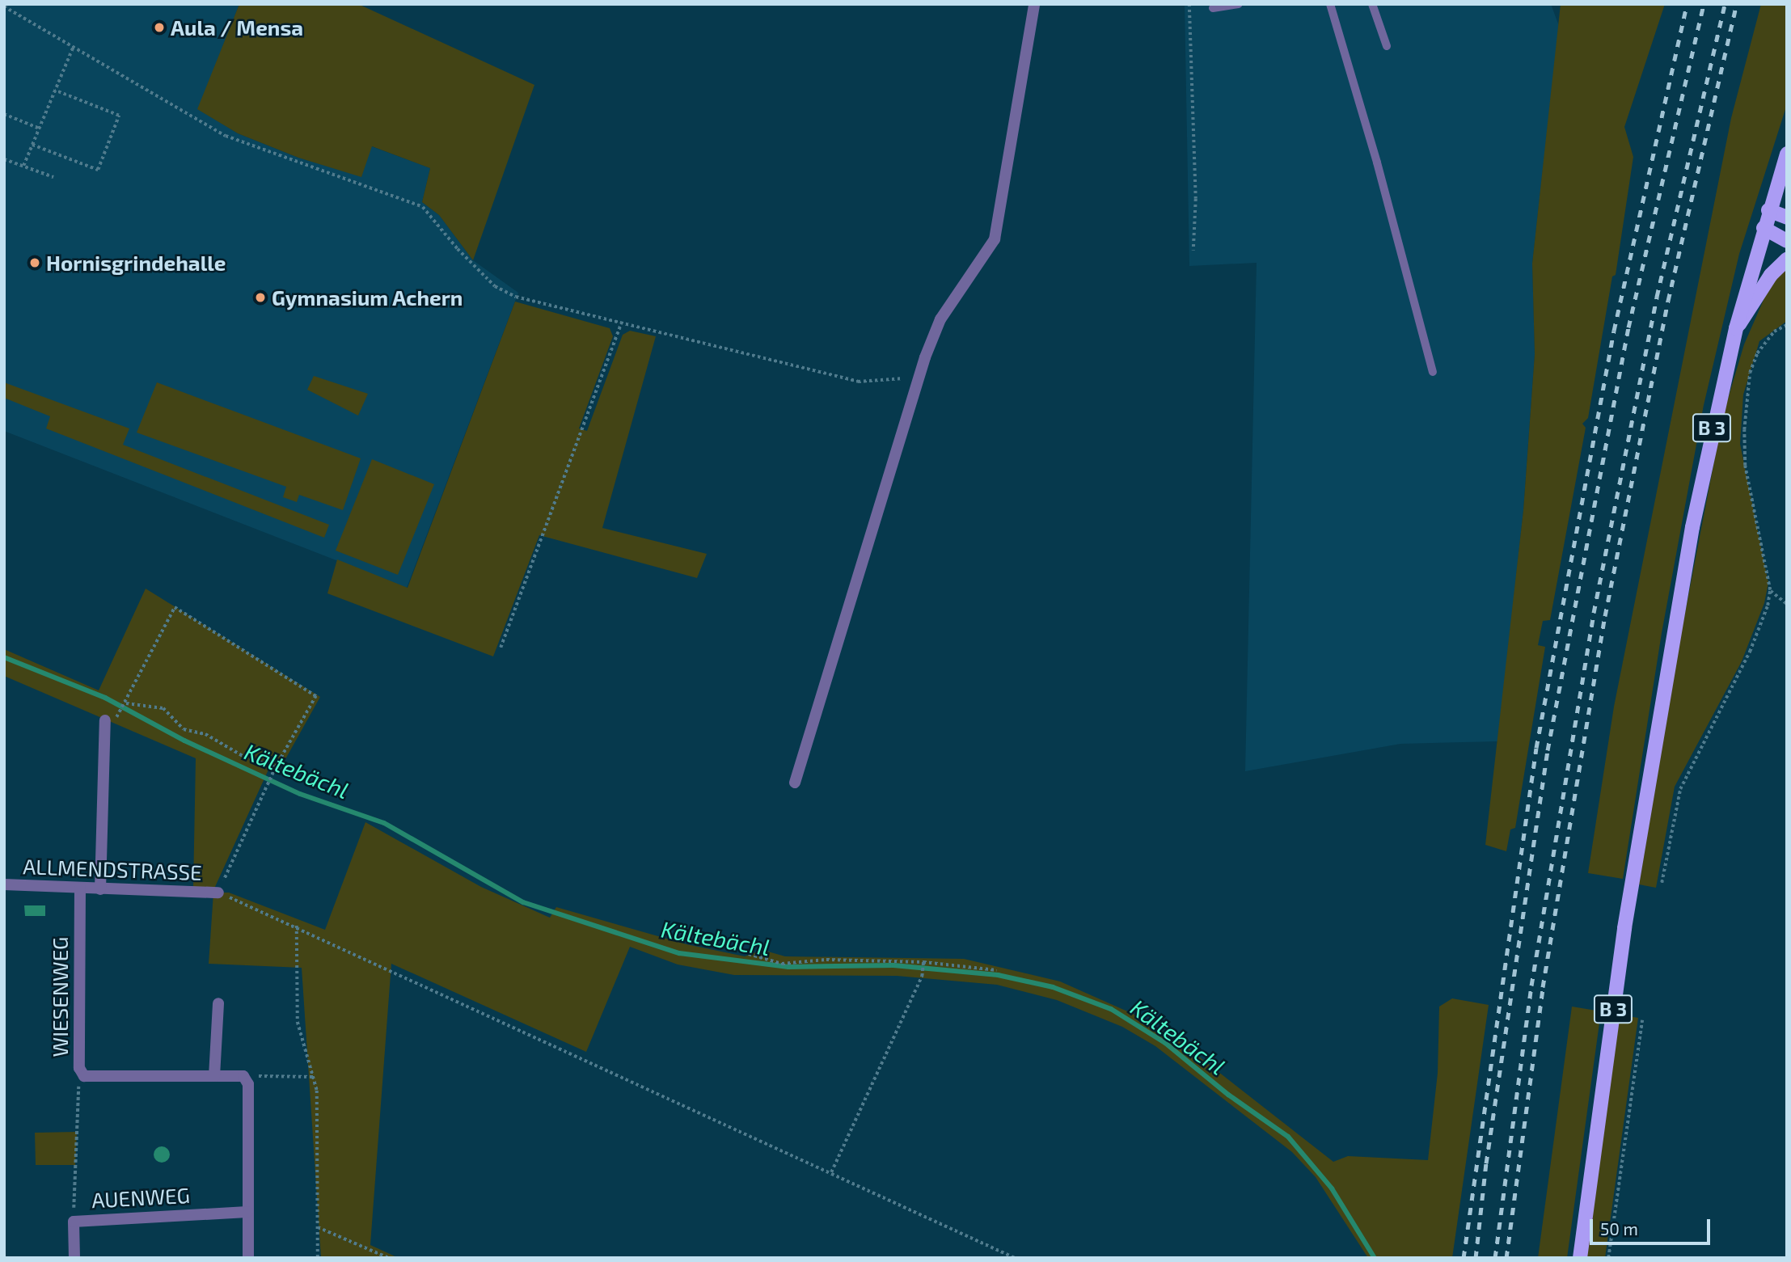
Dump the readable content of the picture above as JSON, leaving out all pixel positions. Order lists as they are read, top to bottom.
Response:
{
  "streets": {
    "main road": ["B 3"],
    "street": ["ALLMENDSTRASSE", "WIESENWEG", "AUENWEG"]
  },
  "crossings": [
    ["ALLMENDSTRASSE", "WIESENWEG"]
  ],
  "water": ["Kältebächl"],
  "places": ["Aula / Mensa", "Hornisgrindehalle", "Gymnasium Achern"],
  "scale_bar": "50 m"
}
